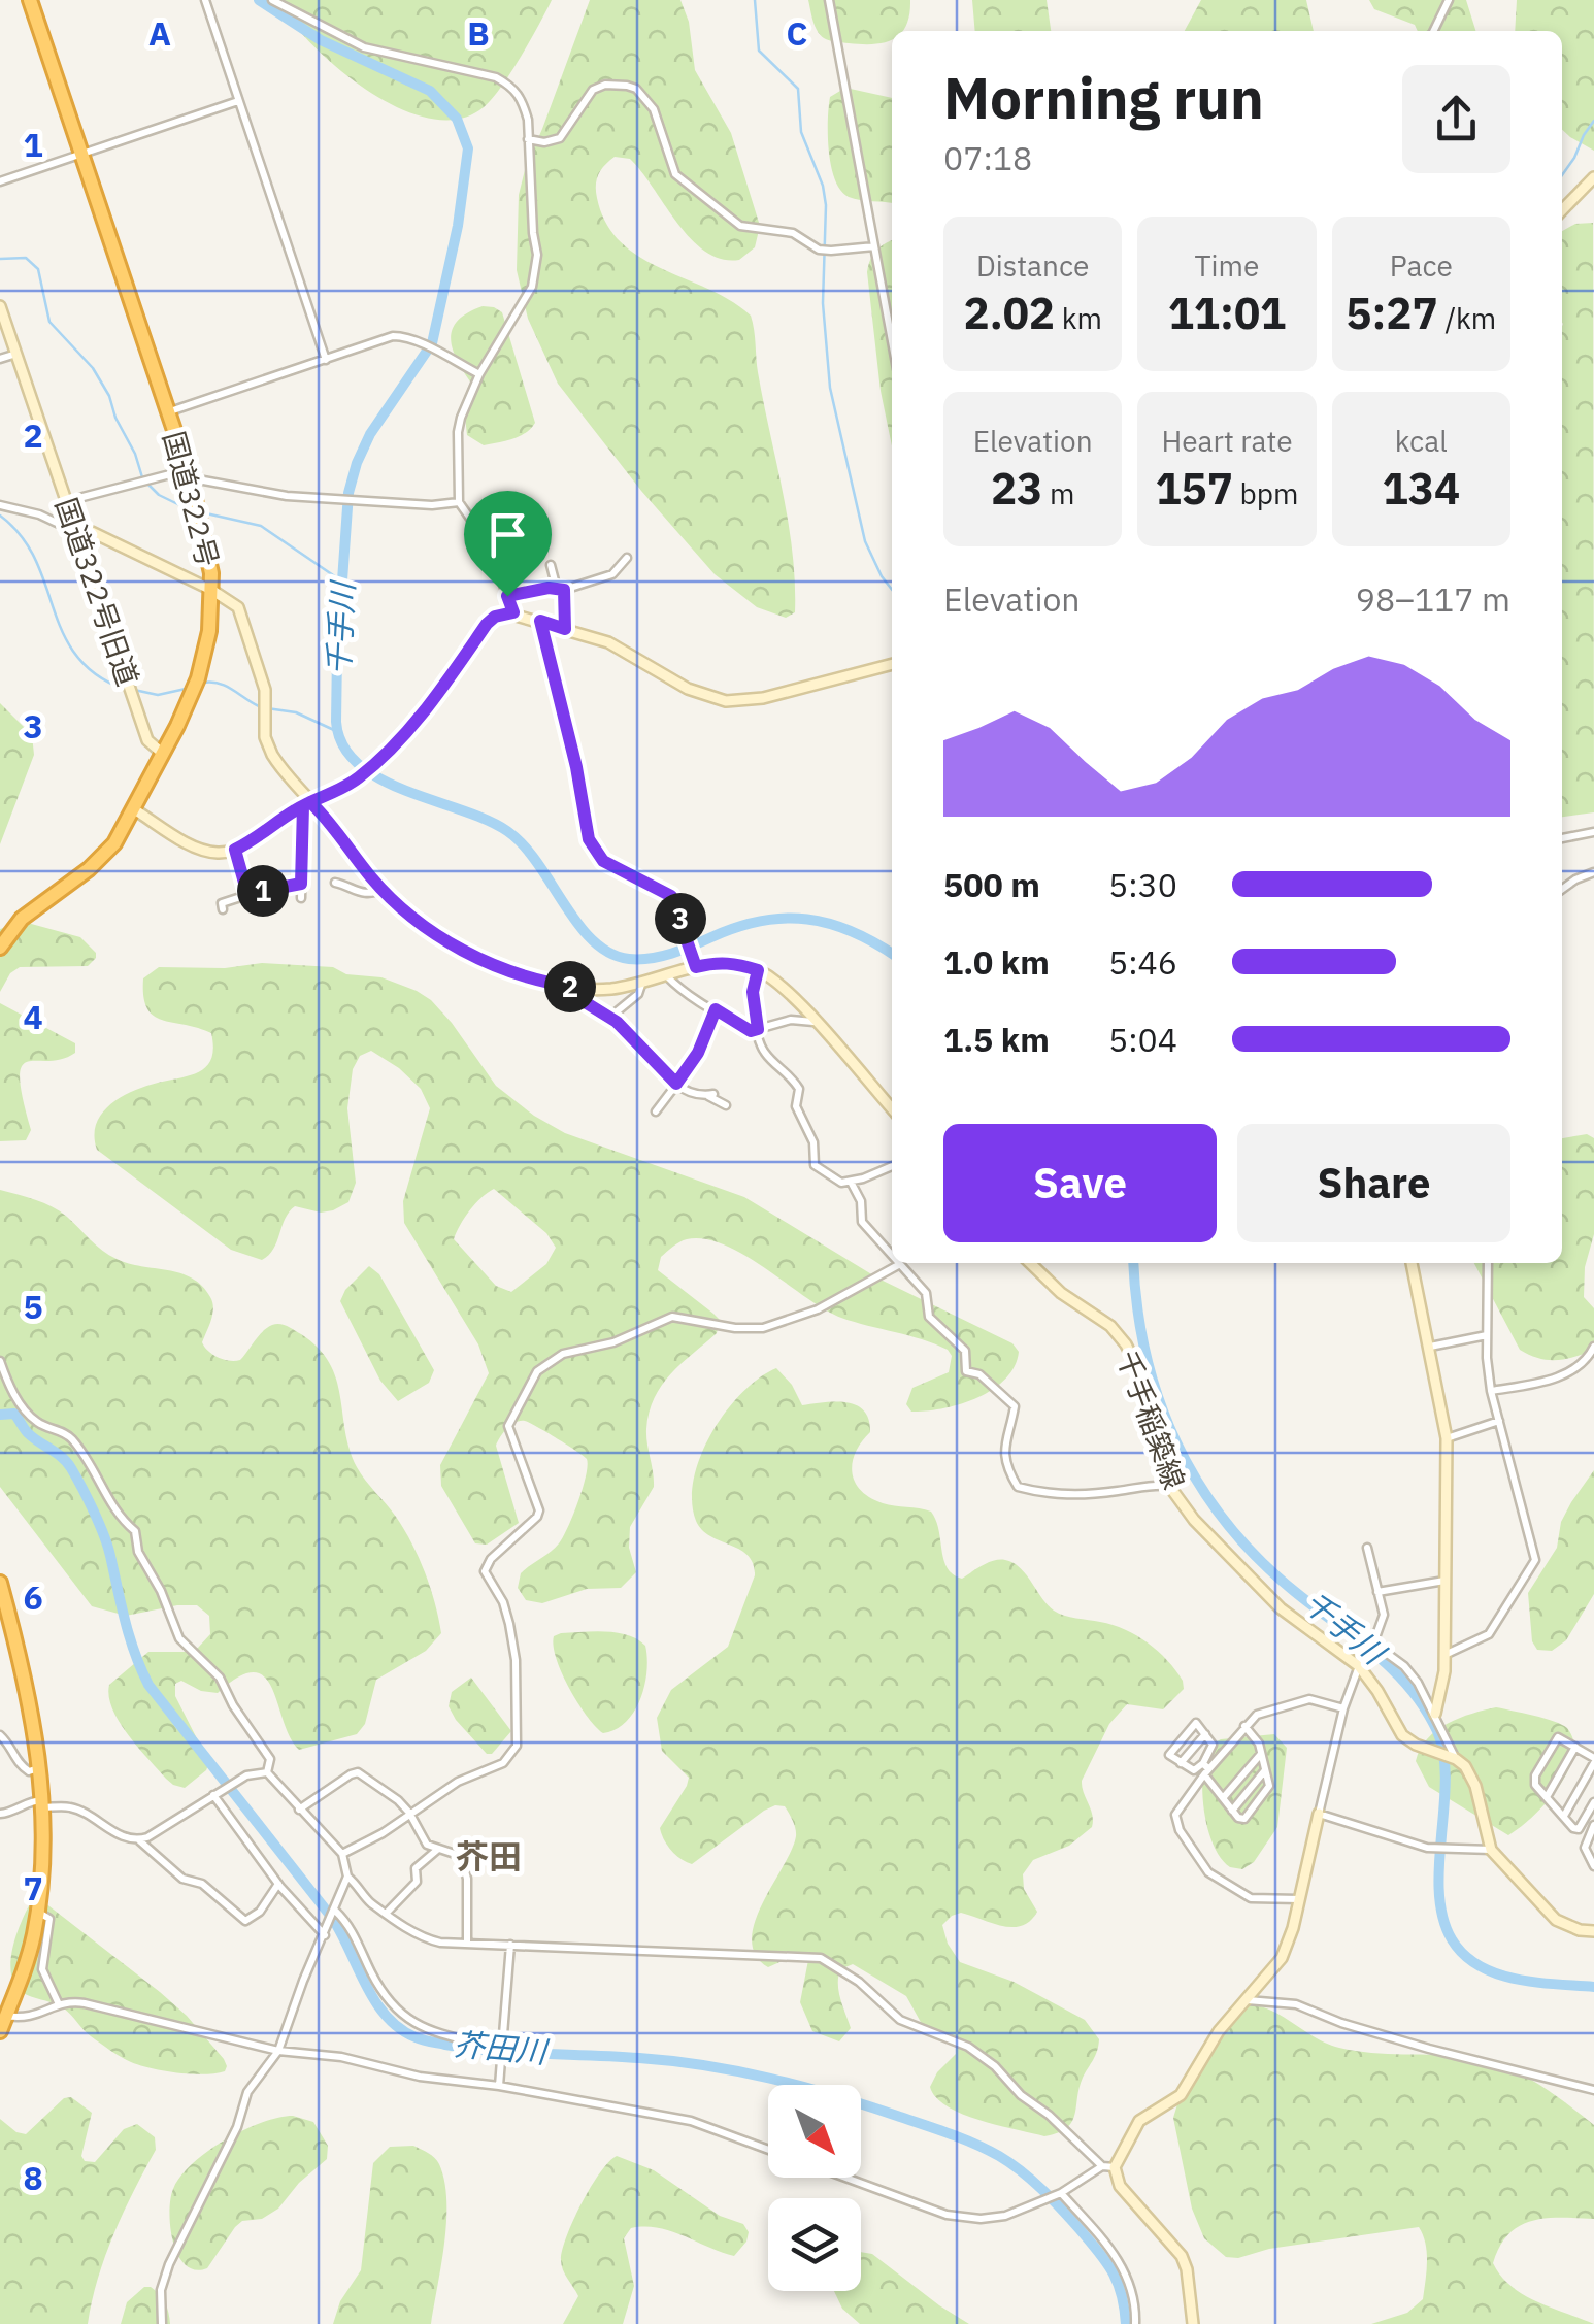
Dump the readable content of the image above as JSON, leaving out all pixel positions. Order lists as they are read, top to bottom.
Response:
{
  "streets": {
    "highway": ["国道322号"],
    "main road": ["国道322号旧道", "千手稲築線"]
  },
  "crossings": [
    ["国道322号", "国道322号旧道"]
  ],
  "districts": ["芥田"],
  "water": ["千手川", "芥田川"],
  "north": "bottom right",
  "page": {
    "heading": ["Morning run", "07:18"],
    "stats": [
      ["Distance", "2.02 km"],
      ["Time", "11:01"],
      ["Pace", "5:27 /km"],
      ["Elevation", "23 m"],
      ["Heart rate", "157 bpm"],
      ["kcal", "134"]
    ],
    "chart": ["Elevation", "98–117 m"],
    "list": [
      {
        "name": "500 m",
        "note": "5:30"
      },
      {
        "name": "1.0 km",
        "note": "5:46"
      },
      {
        "name": "1.5 km",
        "note": "5:04"
      }
    ],
    "pins": ["1", "3", "2"],
    "buttons": ["Save", "Share"]
  },
  "grid": {
    "columns": ["A", "B", "C"],
    "rows": [
      "1",
      "2",
      "3",
      "4",
      "5",
      "6",
      "7",
      "8"
    ]
  }
}
